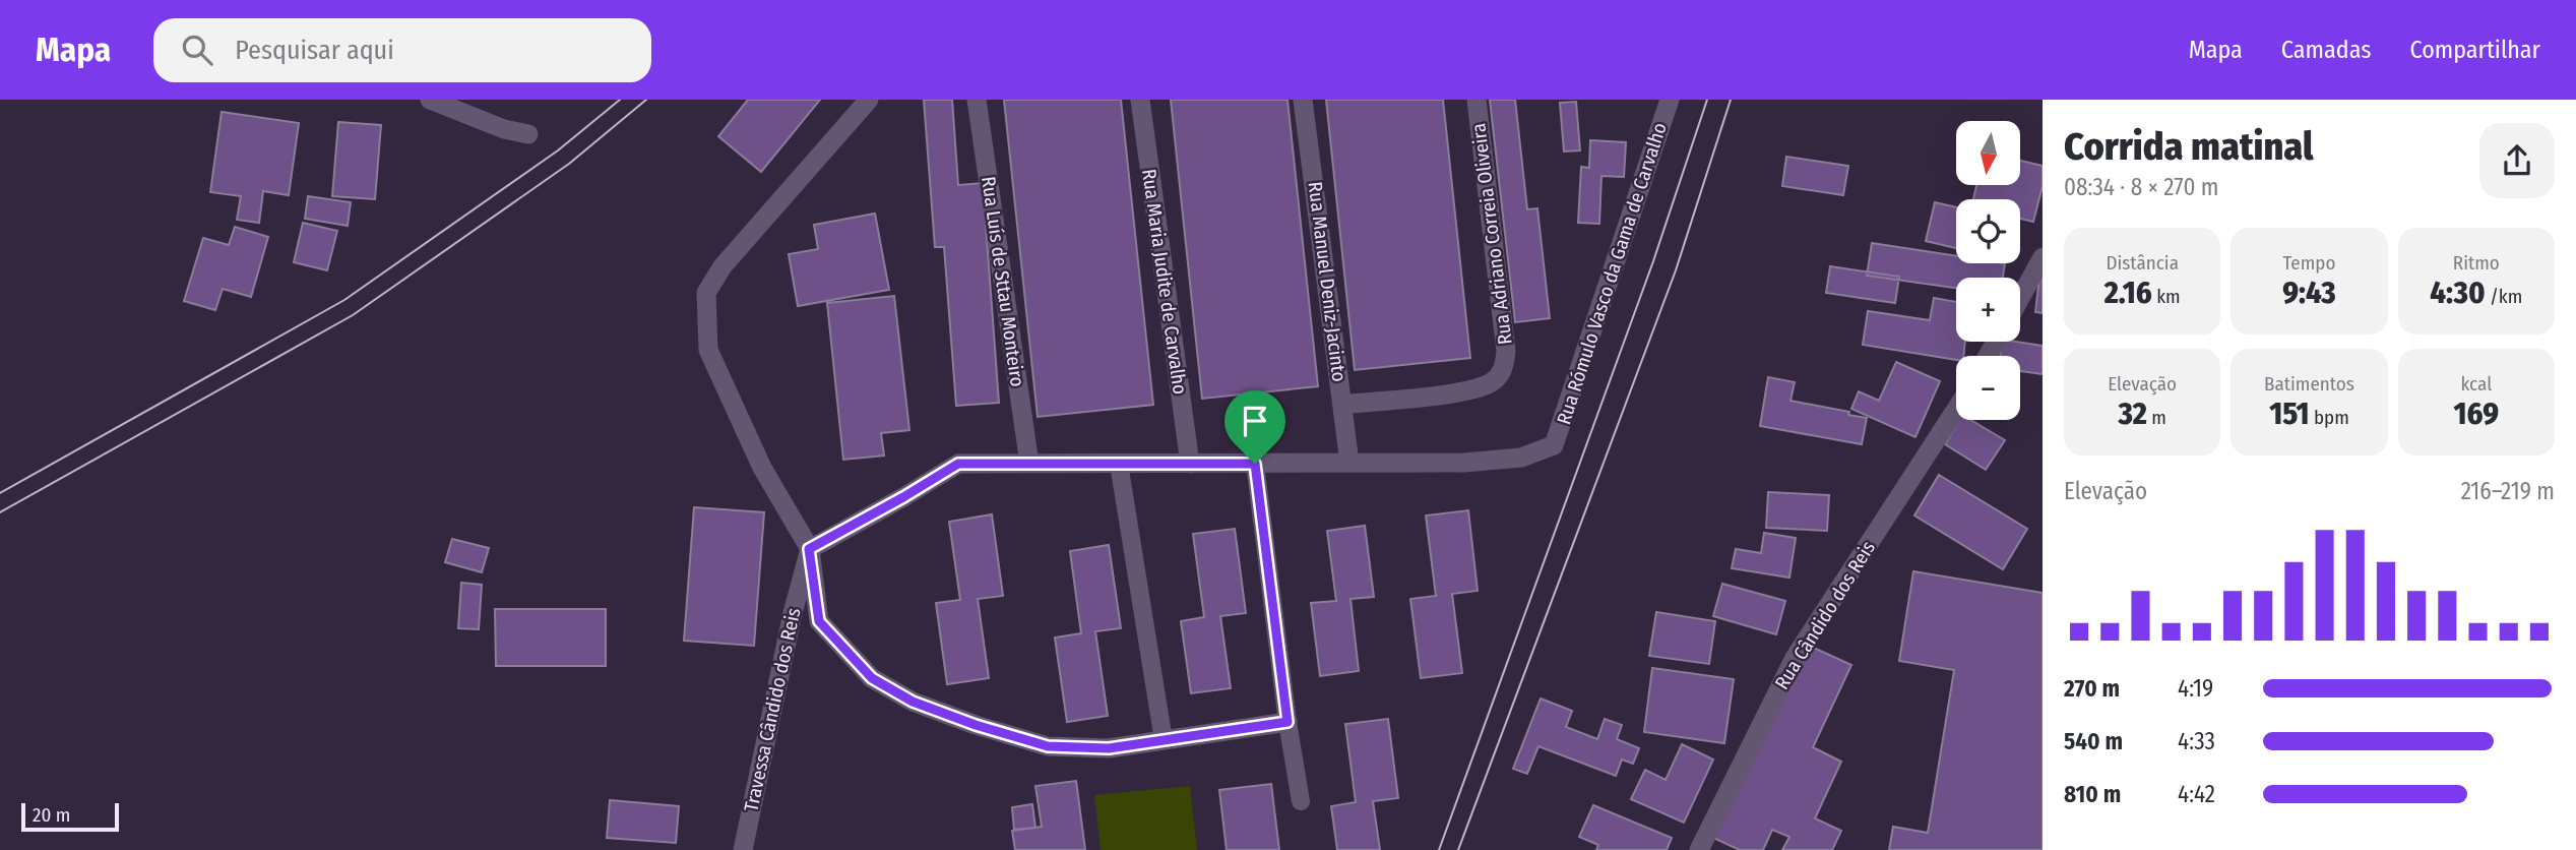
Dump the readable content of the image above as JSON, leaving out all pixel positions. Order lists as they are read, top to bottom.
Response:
{
  "streets": {
    "street": [
      "Rua Adriano Correia Oliveira",
      "Rua Rómulo Vasco da Gama de Carvalho",
      "Rua Luís de Sttau Monteiro",
      "Rua Maria Judite de Carvalho",
      "Rua Manuel Deniz-Jacinto",
      "Rua Cândido dos Reis",
      "Travessa Cândido dos Reis"
    ]
  },
  "crossings": [
    ["Rua Adriano Correia Oliveira", "Rua Manuel Deniz-Jacinto"],
    ["Rua Rómulo Vasco da Gama de Carvalho", "Rua Luís de Sttau Monteiro"],
    ["Rua Rómulo Vasco da Gama de Carvalho", "Rua Maria Judite de Carvalho"],
    ["Rua Rómulo Vasco da Gama de Carvalho", "Rua Manuel Deniz-Jacinto"],
    ["Rua Rómulo Vasco da Gama de Carvalho", "Travessa Cândido dos Reis"]
  ],
  "scale_bar": "20 m",
  "north": "bottom",
  "page": {
    "header": "Mapa",
    "search": "Pesquisar aqui",
    "nav": ["Mapa", "Camadas", "Compartilhar"],
    "heading": ["Corrida matinal", "08:34 · 8 × 270 m"],
    "map_buttons": ["+", "−"],
    "stats": [
      ["Distância", "2.16 km"],
      ["Tempo", "9:43"],
      ["Ritmo", "4:30 /km"],
      ["Elevação", "32 m"],
      ["Batimentos", "151 bpm"],
      ["kcal", "169"]
    ],
    "chart": ["Elevação", "216–219 m"],
    "list": [
      {
        "name": "270 m",
        "note": "4:19"
      },
      {
        "name": "540 m",
        "note": "4:33"
      },
      {
        "name": "810 m",
        "note": "4:42"
      }
    ],
    "scale": "20 m"
  }
}
